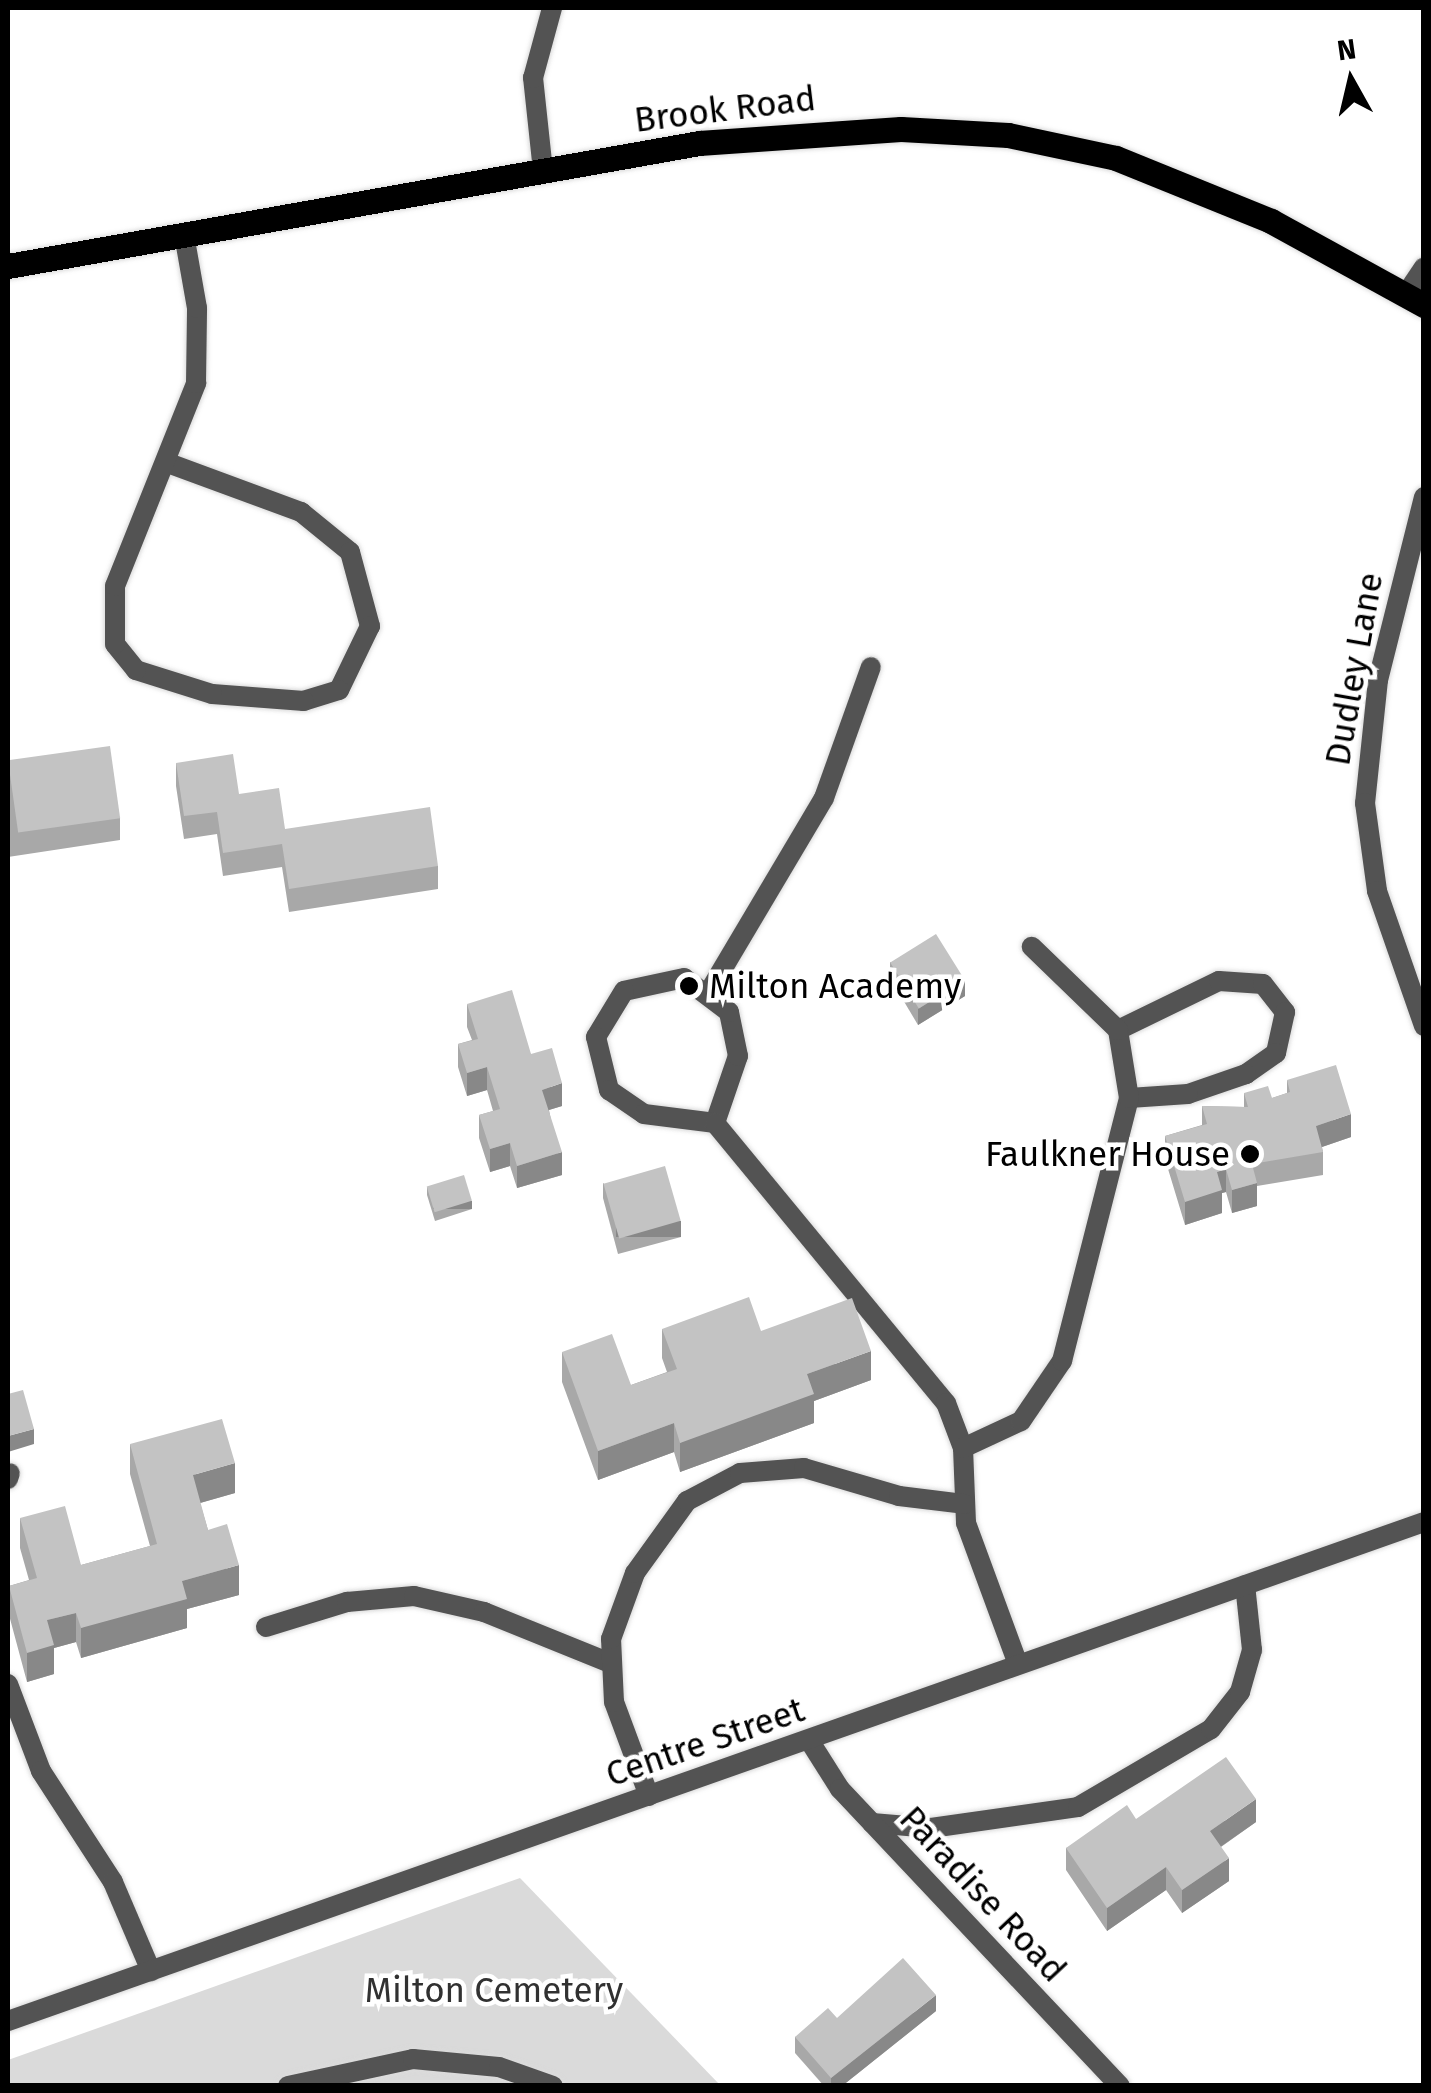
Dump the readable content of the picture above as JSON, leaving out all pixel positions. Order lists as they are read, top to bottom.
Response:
{
  "streets": {
    "main road": ["Brook Road"],
    "street": ["Dudley Lane", "Centre Street", "Paradise Road"]
  },
  "crossings": [
    ["Centre Street", "Paradise Road"]
  ],
  "parks": ["Milton Cemetery"],
  "places": ["Milton Academy", "Faulkner House"],
  "north": "top"
}
